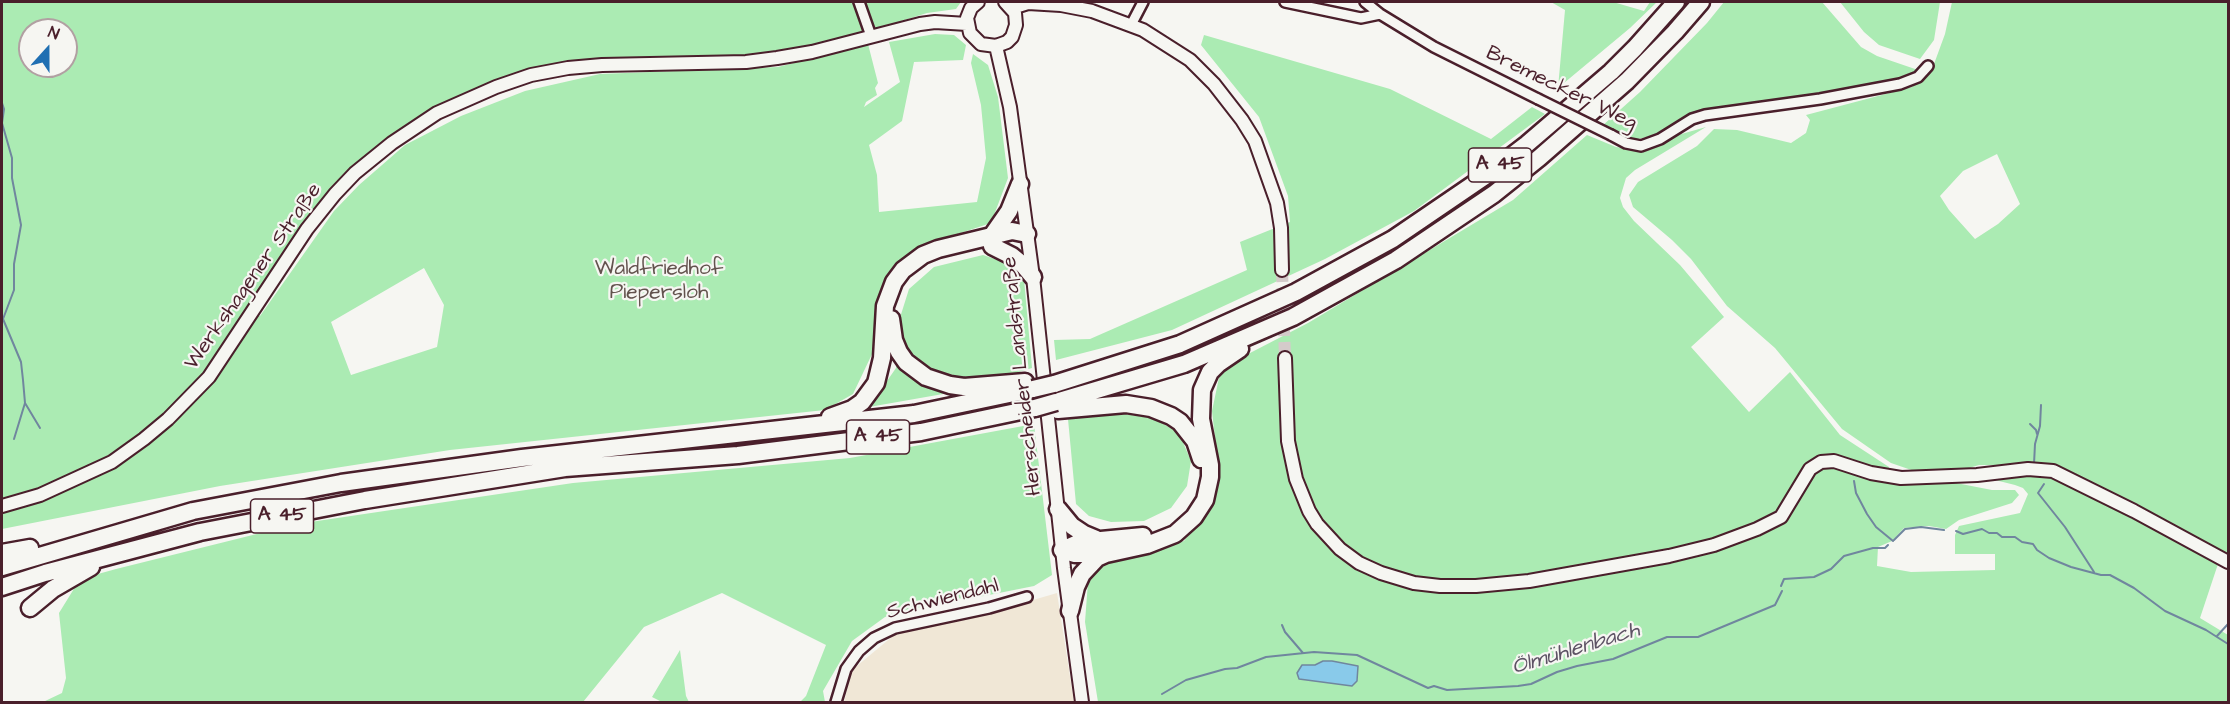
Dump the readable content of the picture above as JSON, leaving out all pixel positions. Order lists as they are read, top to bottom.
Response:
{
  "streets": {
    "highway": ["A 45"],
    "main road": ["Werkshagener Straße", "Herscheider Landstraße"],
    "street": ["Bremecker Weg", "Schwiendahl"]
  },
  "water": ["Ölmühlenbach"],
  "parks": ["Waldfriedhof Piepersloh"],
  "north": "top"
}
